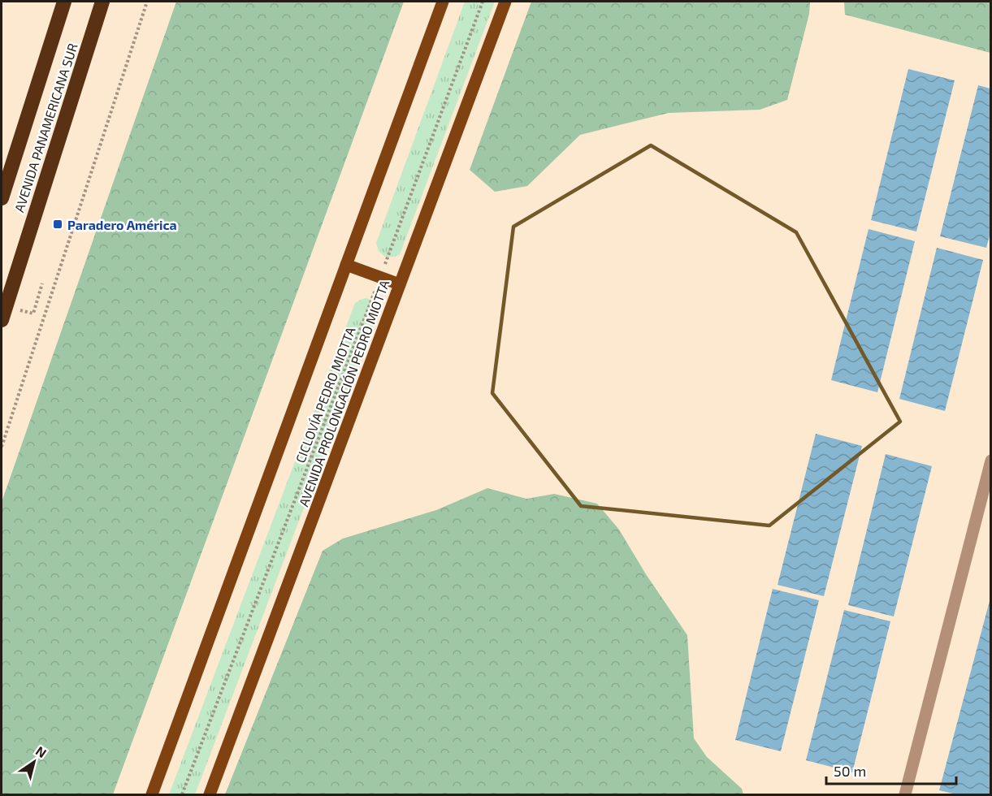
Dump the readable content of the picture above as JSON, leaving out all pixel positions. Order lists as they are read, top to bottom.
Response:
{
  "streets": {
    "highway": ["AVENIDA PANAMERICANA SUR"],
    "main road": ["AVENIDA PROLONGACIÓN PEDRO MIOTTA"],
    "path": ["CICLOVÍA PEDRO MIOTTA"]
  },
  "places": {
    "transit": ["Paradero América"]
  },
  "scale_bar": "50 m",
  "north": "top right"
}
